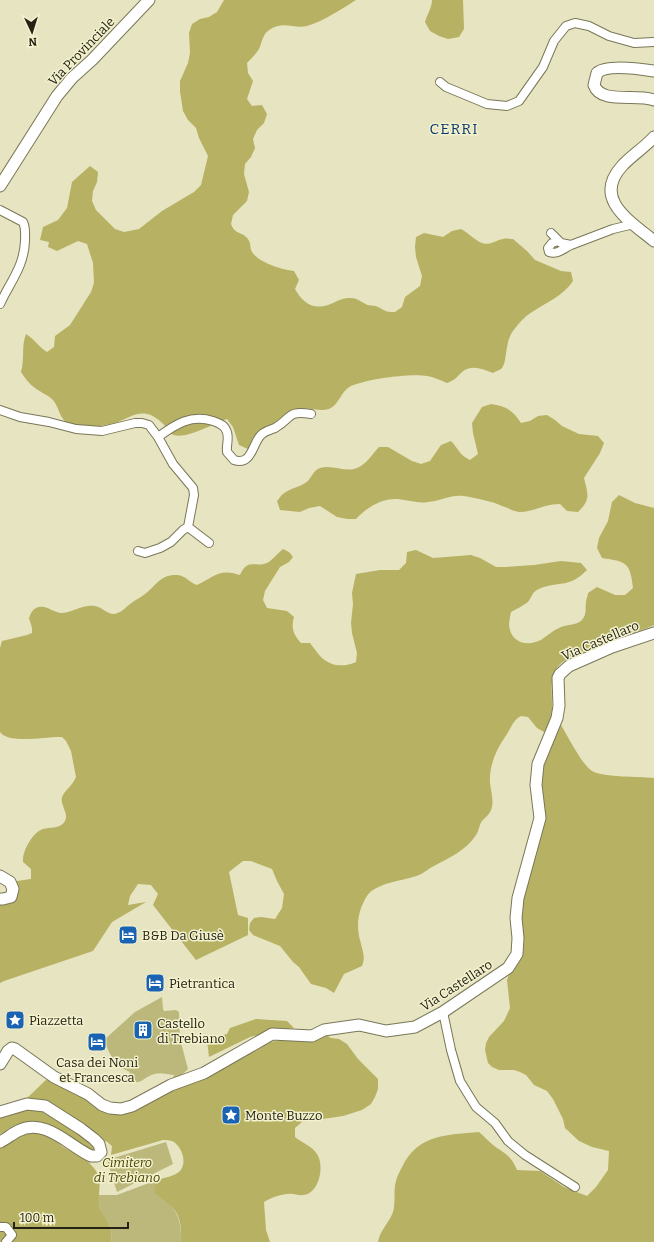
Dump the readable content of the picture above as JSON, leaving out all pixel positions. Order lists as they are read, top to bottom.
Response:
{
  "streets": {
    "street": ["Via Provinciale", "Via Castellaro"]
  },
  "districts": ["CERRI"],
  "parks": ["Cimitero di Trebiano"],
  "places": {
    "hotel": ["B&B Da Giusè", "Pietrantica", "Casa dei Noni et Francesca"],
    "place": ["Piazzetta", "Monte Buzzo"],
    "building": ["Castello di Trebiano"]
  },
  "scale_bar": "100 m",
  "north": "bottom"
}
